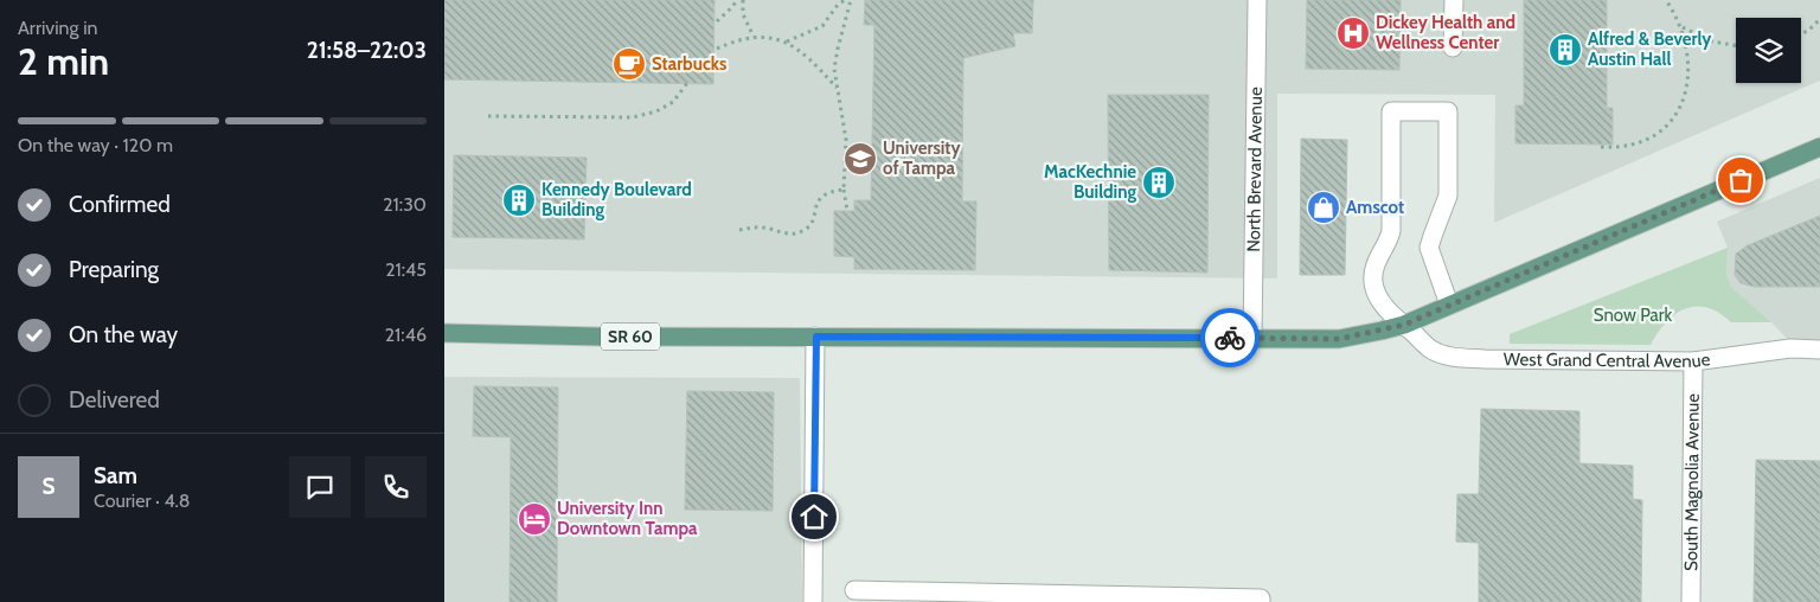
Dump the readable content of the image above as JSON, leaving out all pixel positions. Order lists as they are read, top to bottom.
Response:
{
  "streets": {
    "main road": ["SR 60"],
    "street": ["North Brevard Avenue", "West Grand Central Avenue", "South Magnolia Avenue"]
  },
  "crossings": [
    ["North Brevard Avenue", "SR 60"],
    ["SR 60", "West Grand Central Avenue"],
    ["West Grand Central Avenue", "South Magnolia Avenue"]
  ],
  "parks": ["Snow Park"],
  "places": {
    "hospital": ["Dickey Health and Wellness Center"],
    "building": ["Alfred & Beverly Austin Hall", "MacKechnie Building", "Kennedy Boulevard Building"],
    "cafe": ["Starbucks"],
    "school or university": ["University of Tampa"],
    "shop": ["Amscot"],
    "hotel": ["University Inn Downtown Tampa"]
  },
  "page": {
    "heading": ["2 min", "Arriving in", "21:58–22:03"],
    "panel": ["Sam", "Courier · 4.8"],
    "bar": "On the way · 120 m",
    "list": [
      ["Confirmed", "21:30"],
      ["Preparing", "21:45"],
      ["On the way", "21:46"],
      "Delivered"
    ],
    "round": "S"
  }
}
